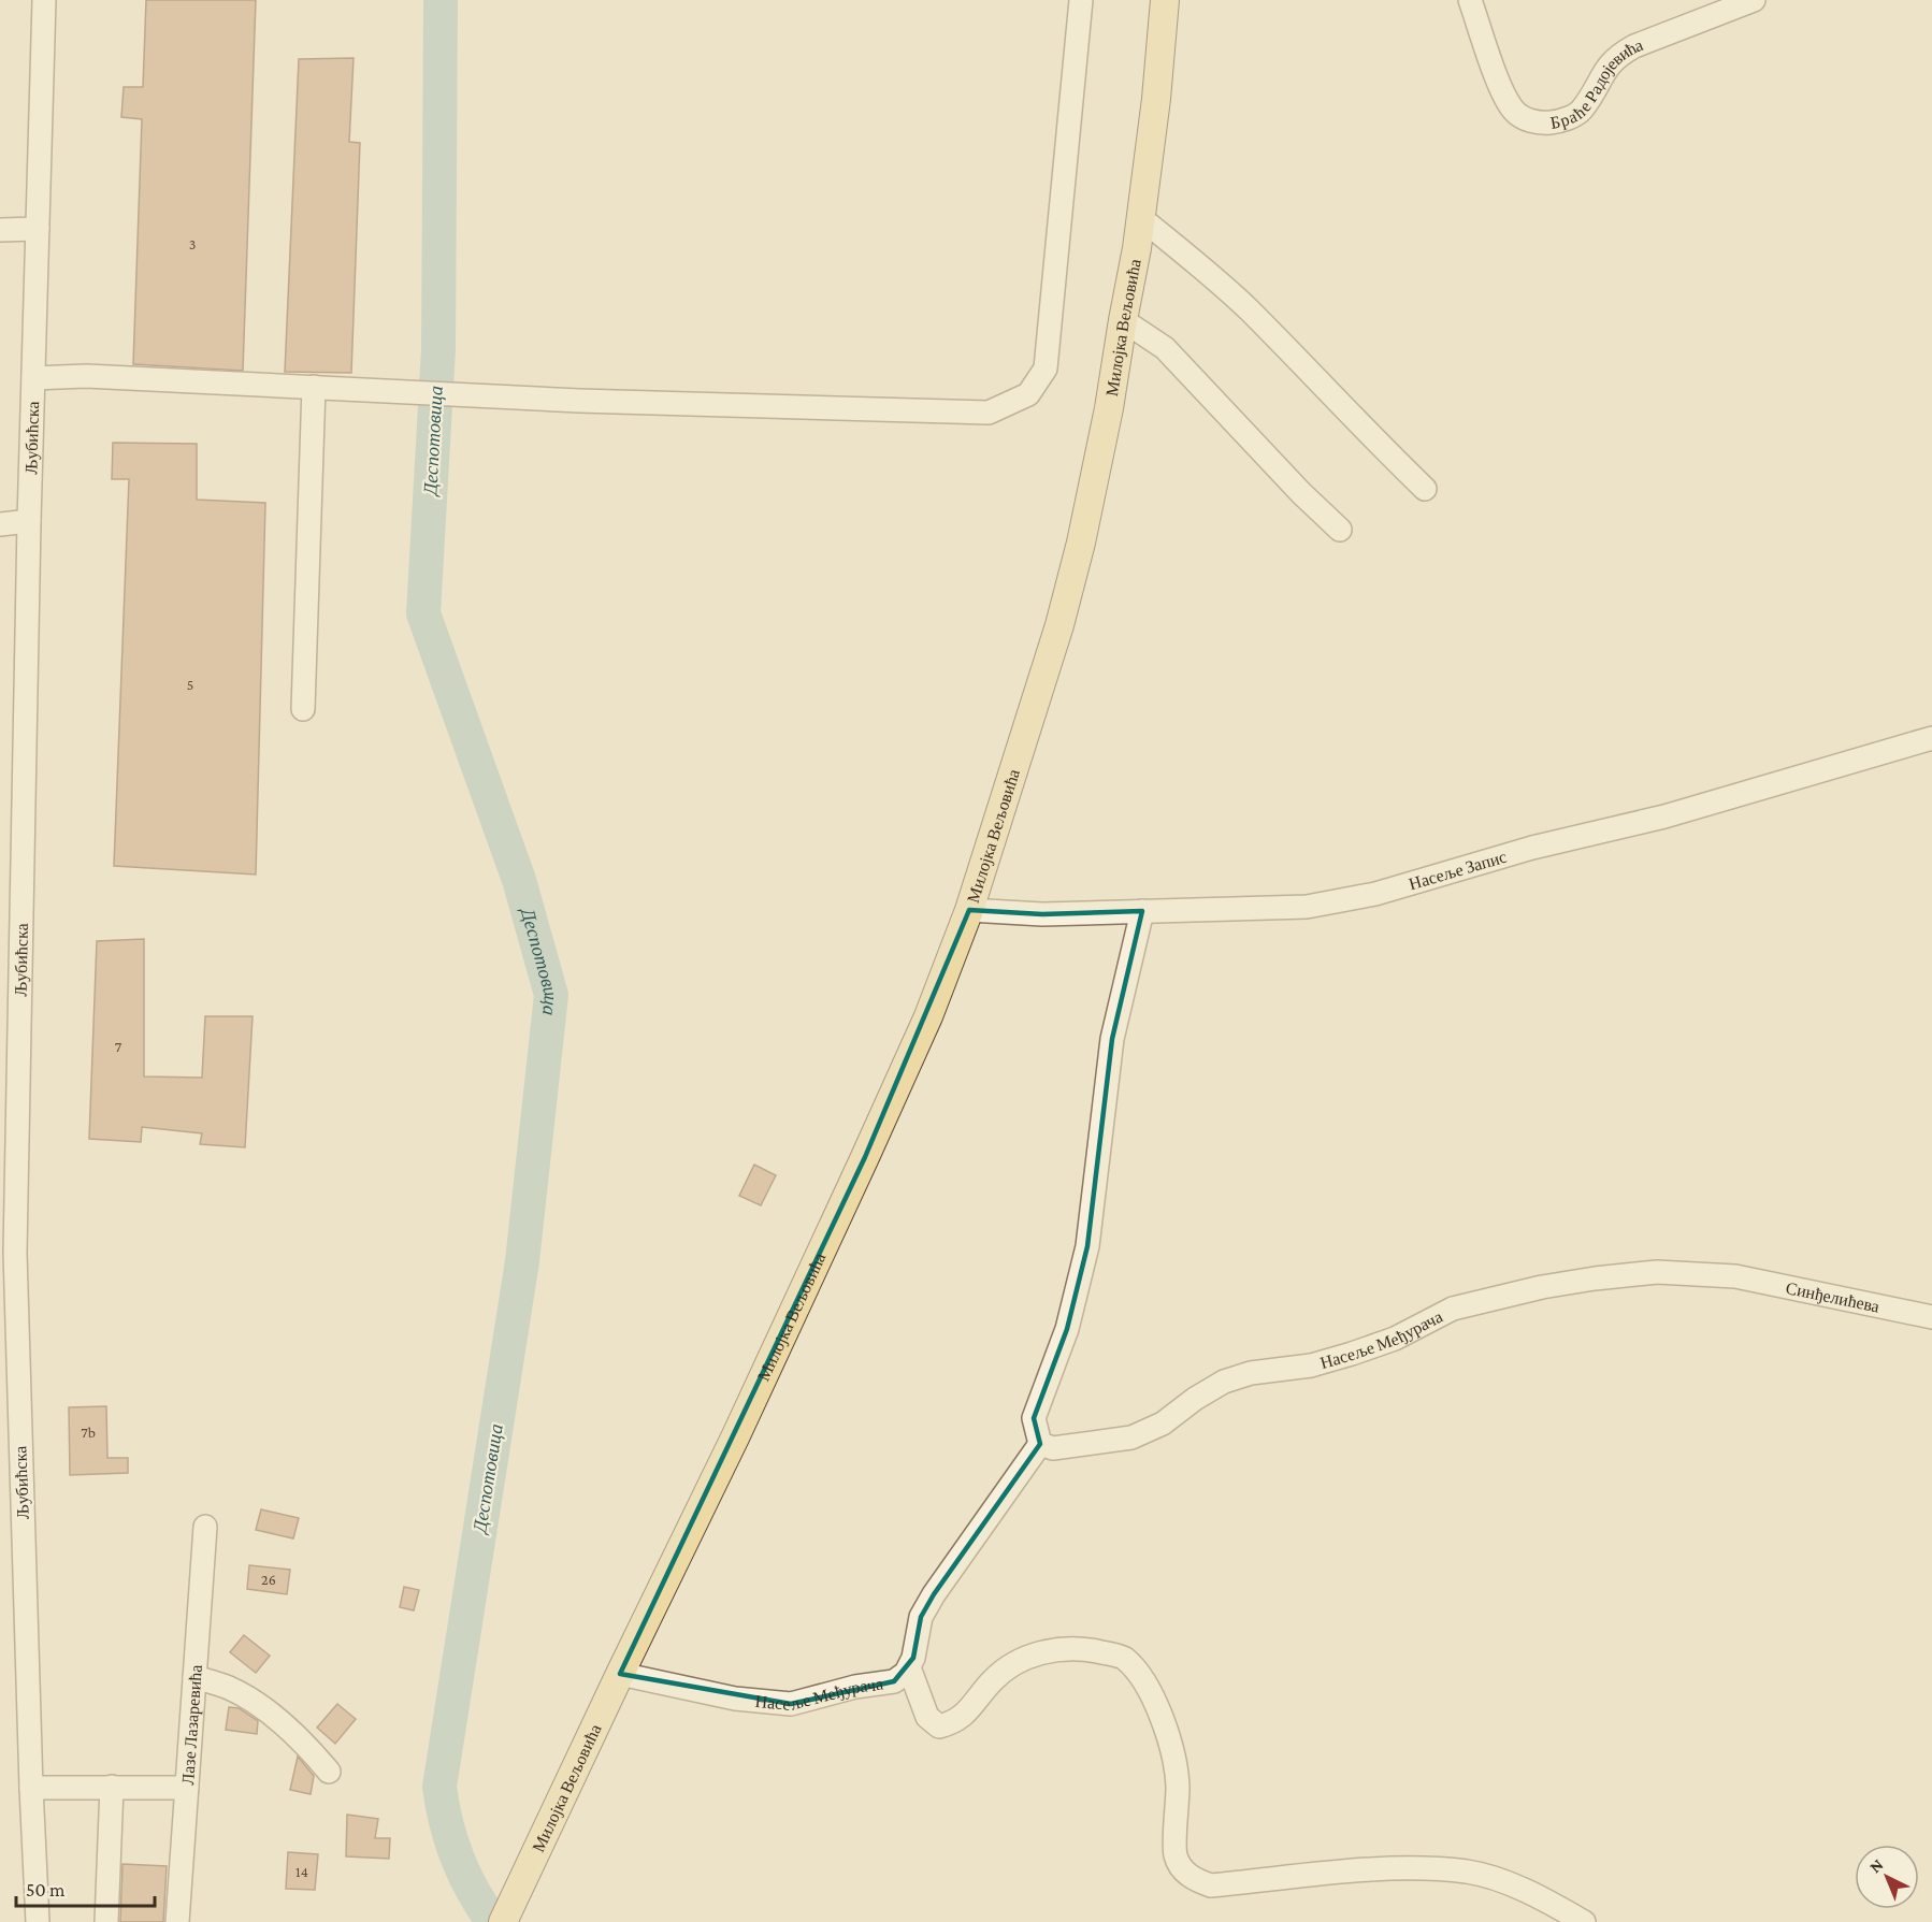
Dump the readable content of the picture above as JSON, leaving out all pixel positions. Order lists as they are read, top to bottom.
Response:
{
  "streets": {
    "main road": ["Милојка Вељовића"],
    "street": [
      "Браће Радојевића",
      "Љубићска",
      "Насеље Запис",
      "Синђелићева",
      "Насеље Међурача",
      "Лазе Лазаревића"
    ]
  },
  "crossings": [
    ["Милојка Вељовића", "Насеље Запис"],
    ["Милојка Вељовића", "Насеље Међурача"],
    ["Синђелићева", "Насеље Међурача"]
  ],
  "water": ["Деспотовица"],
  "house_numbers": [
    "3",
    "5",
    "7",
    "7b",
    "26",
    "14"
  ],
  "scale_bar": "50 m",
  "north": "top left"
}
